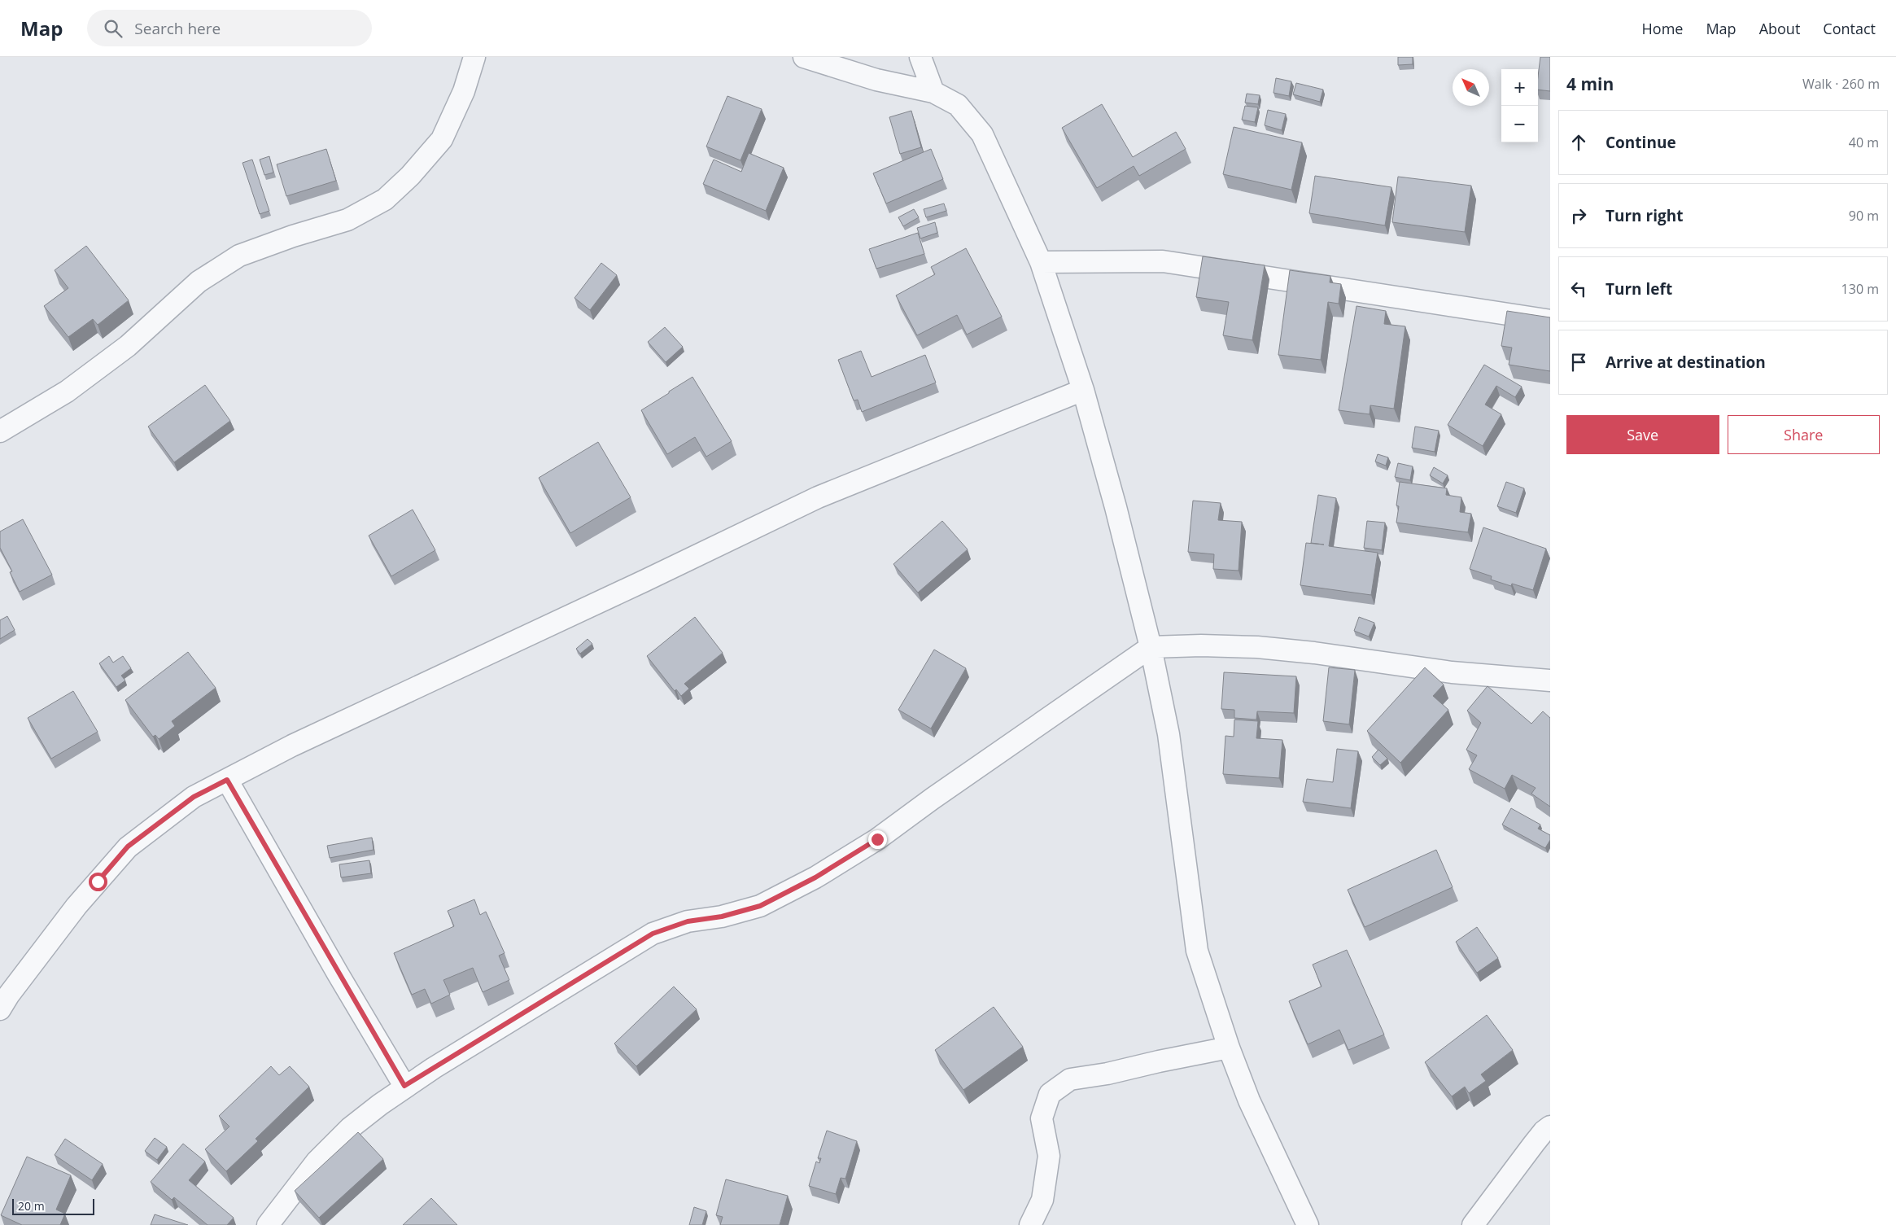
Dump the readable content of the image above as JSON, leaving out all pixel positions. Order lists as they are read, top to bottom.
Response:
{
  "scale_bar": "20 m",
  "north": "top left",
  "page": {
    "header": "Map",
    "search": "Search here",
    "nav": [
      "Home",
      "Map",
      "About",
      "Contact"
    ],
    "heading": ["4 min", "Walk · 260 m"],
    "map_buttons": ["+", "−"],
    "list": [
      ["Continue", "40 m"],
      ["Turn right", "90 m"],
      ["Turn left", "130 m"],
      "Arrive at destination"
    ],
    "buttons": ["Save", "Share"],
    "scale": "20 m"
  }
}
